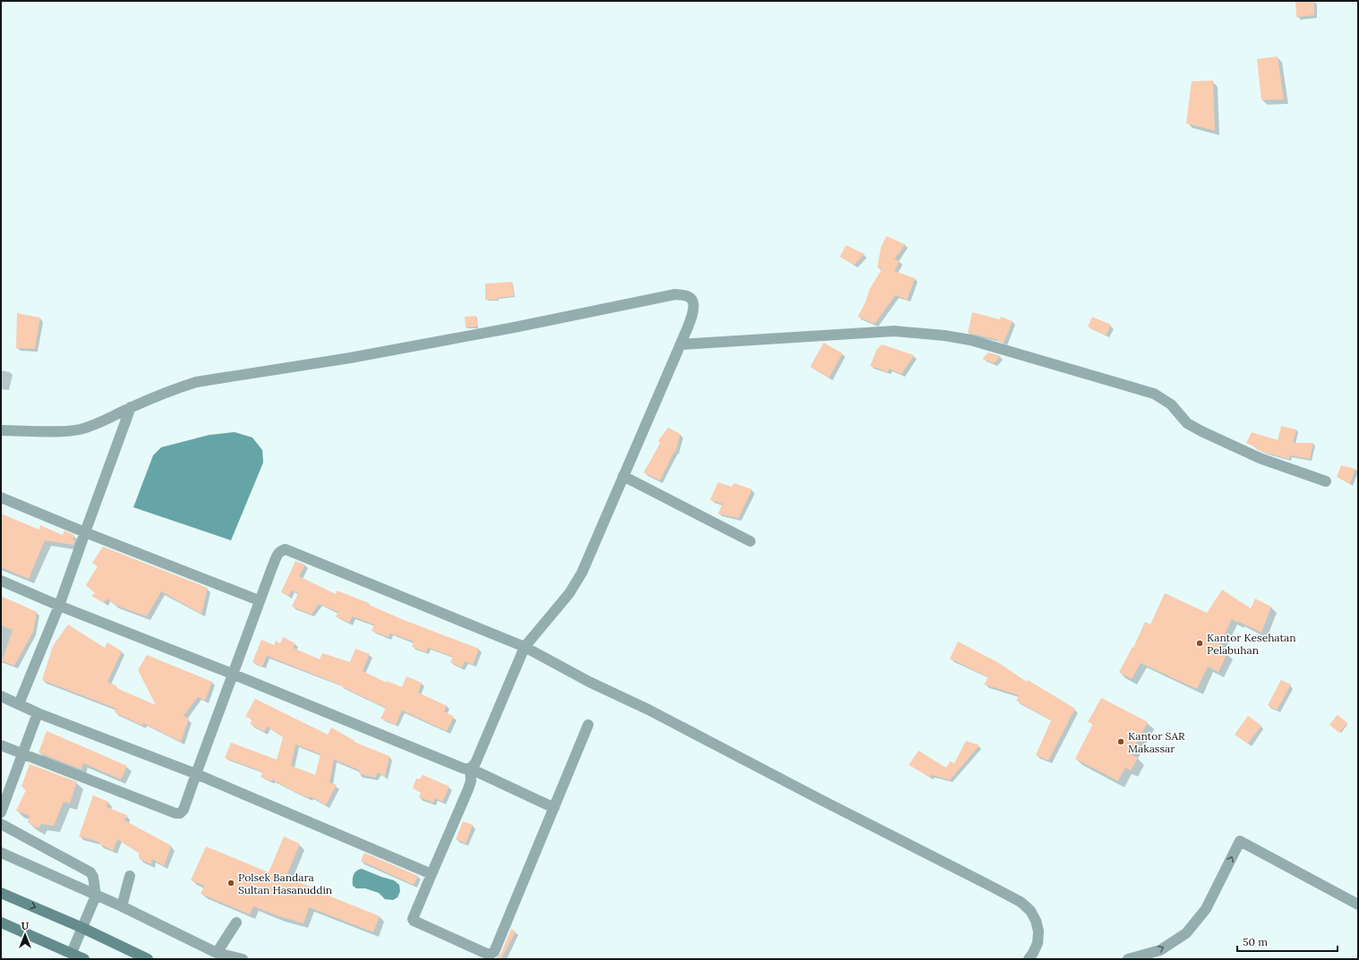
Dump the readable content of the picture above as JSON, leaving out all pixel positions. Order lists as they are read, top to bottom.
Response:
{
  "places": ["Kantor Kesehatan Pelabuhan", "Kantor SAR Makassar", "Polsek Bandara Sultan Hasanuddin"],
  "scale_bar": "50 m",
  "north": "top"
}
